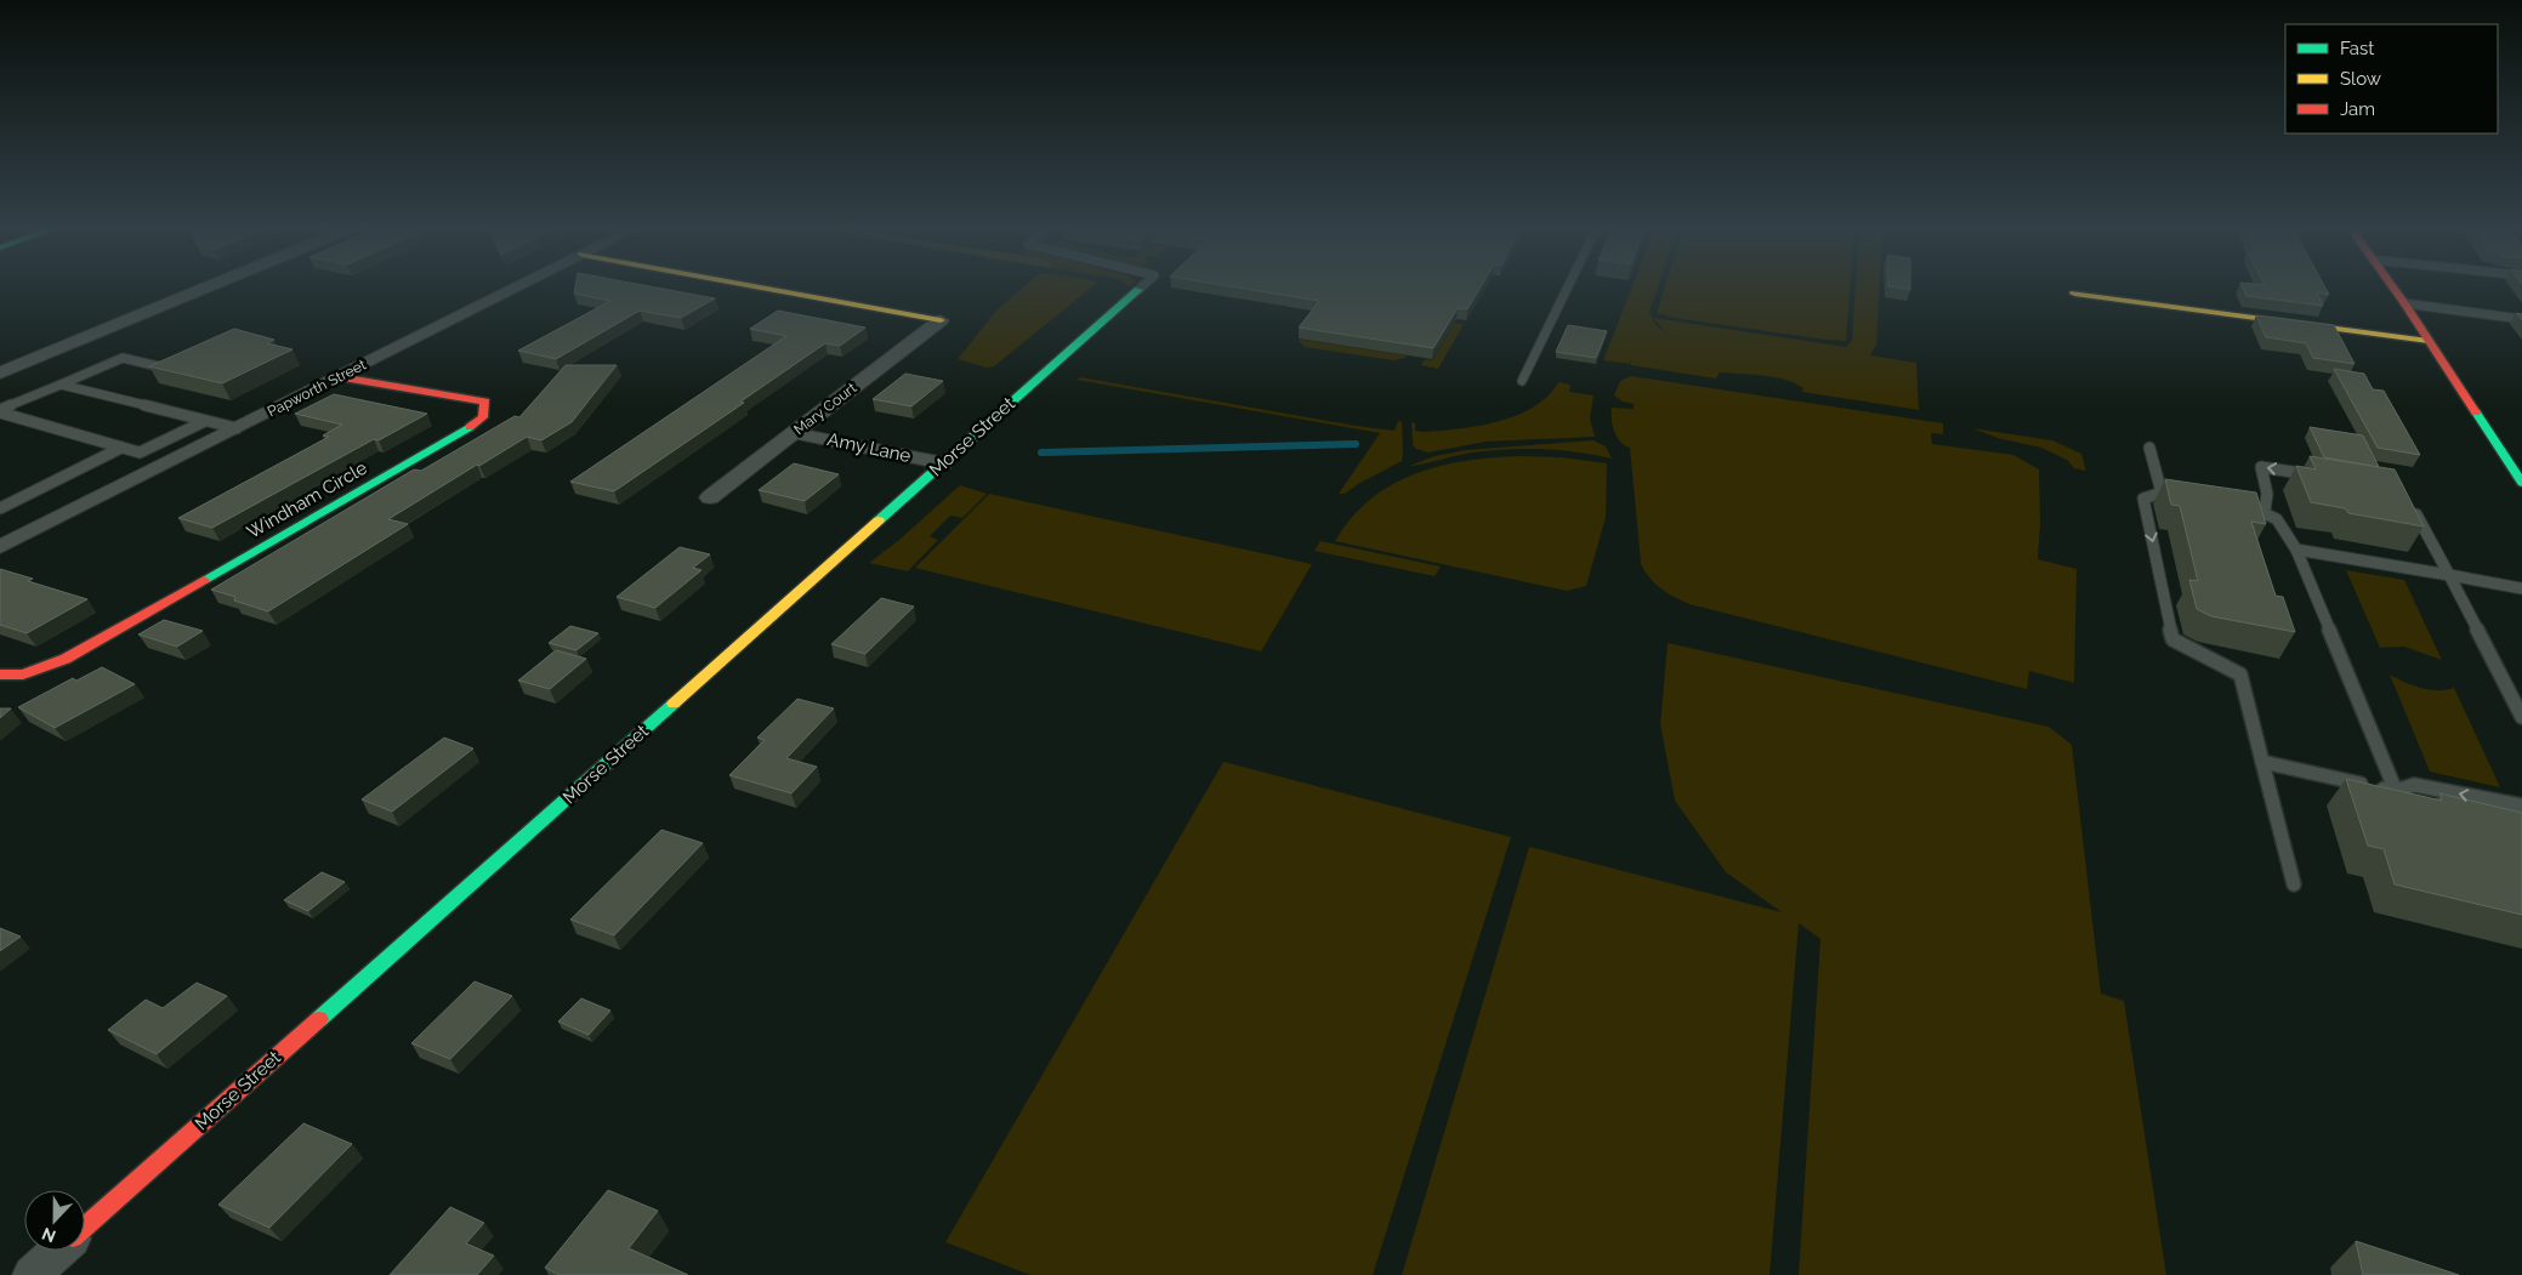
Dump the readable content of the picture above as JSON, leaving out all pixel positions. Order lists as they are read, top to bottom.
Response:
{
  "streets": {
    "street": [
      "Papworth Street",
      "Mary Court",
      "Morse Street",
      "Amy Lane",
      "Windham Circle"
    ]
  },
  "crossings": [
    ["Papworth Street", "Windham Circle"],
    ["Mary Court", "Amy Lane"],
    ["Morse Street", "Amy Lane"]
  ],
  "legend": ["Fast", "Slow", "Jam"],
  "north": "bottom"
}
